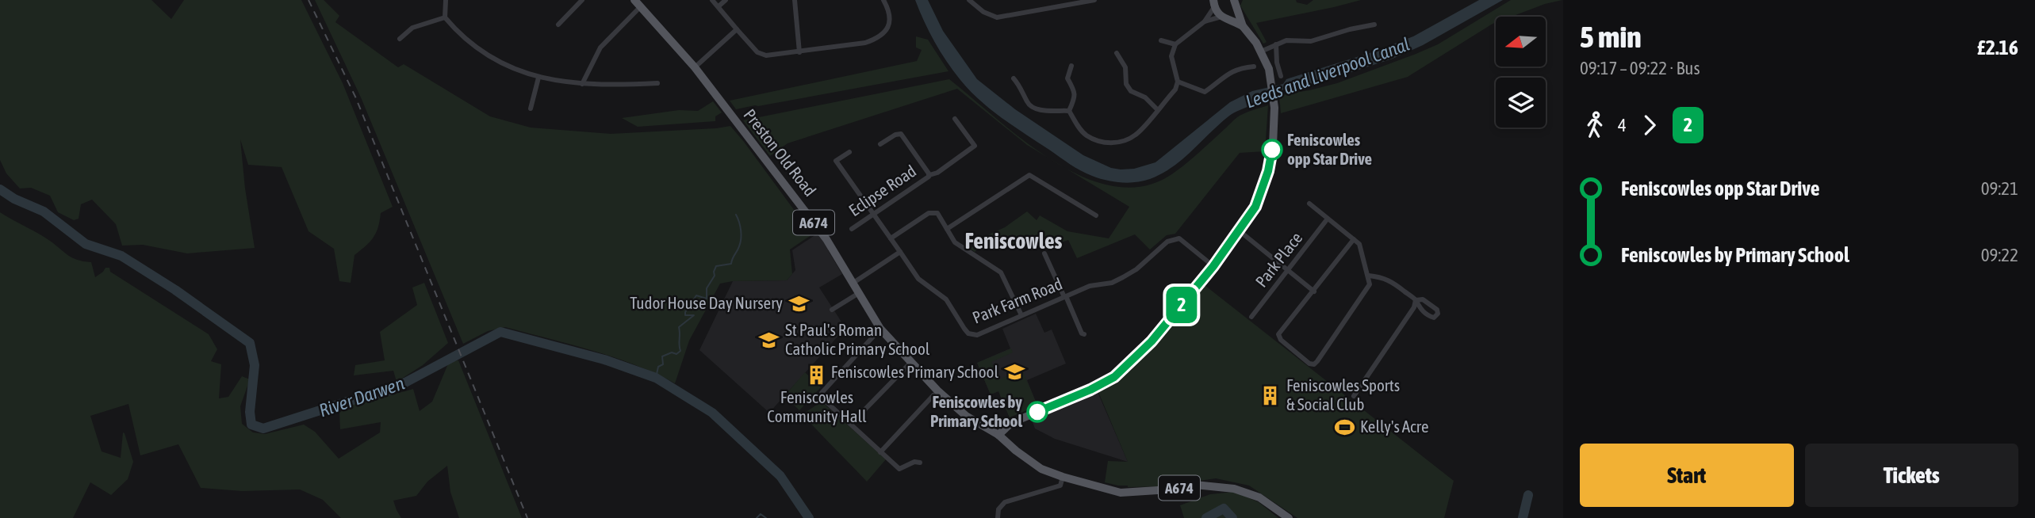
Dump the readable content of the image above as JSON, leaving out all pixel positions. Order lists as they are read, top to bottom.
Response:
{
  "streets": {
    "main road": ["Preston Old Road", "A674"],
    "street": ["Eclipse Road", "Park Place", "Park Farm Road"]
  },
  "districts": ["Feniscowles"],
  "water": ["Leeds and Liverpool Canal", "River Darwen"],
  "places": {
    "other": ["Feniscowles opp Star Drive", "Feniscowles by Primary School"],
    "school or university": ["Tudor House Day Nursery", "St Paul's Roman Catholic Primary School", "Feniscowles Primary School"],
    "building": ["Feniscowles Community Hall", "Feniscowles Sports & Social Club"],
    "sports": ["Kelly's Acre"]
  },
  "lines": ["bus line 2"],
  "north": "left",
  "page": {
    "on_map": "2",
    "heading": ["5 min", "09:17 – 09:22 · Bus", "£2.16"],
    "legs": ["4", "2"],
    "list": [
      {
        "name": "Feniscowles opp Star Drive",
        "value": "09:21"
      },
      {
        "name": "Feniscowles by Primary School",
        "value": "09:22"
      }
    ],
    "buttons": ["Start", "Tickets"]
  }
}
